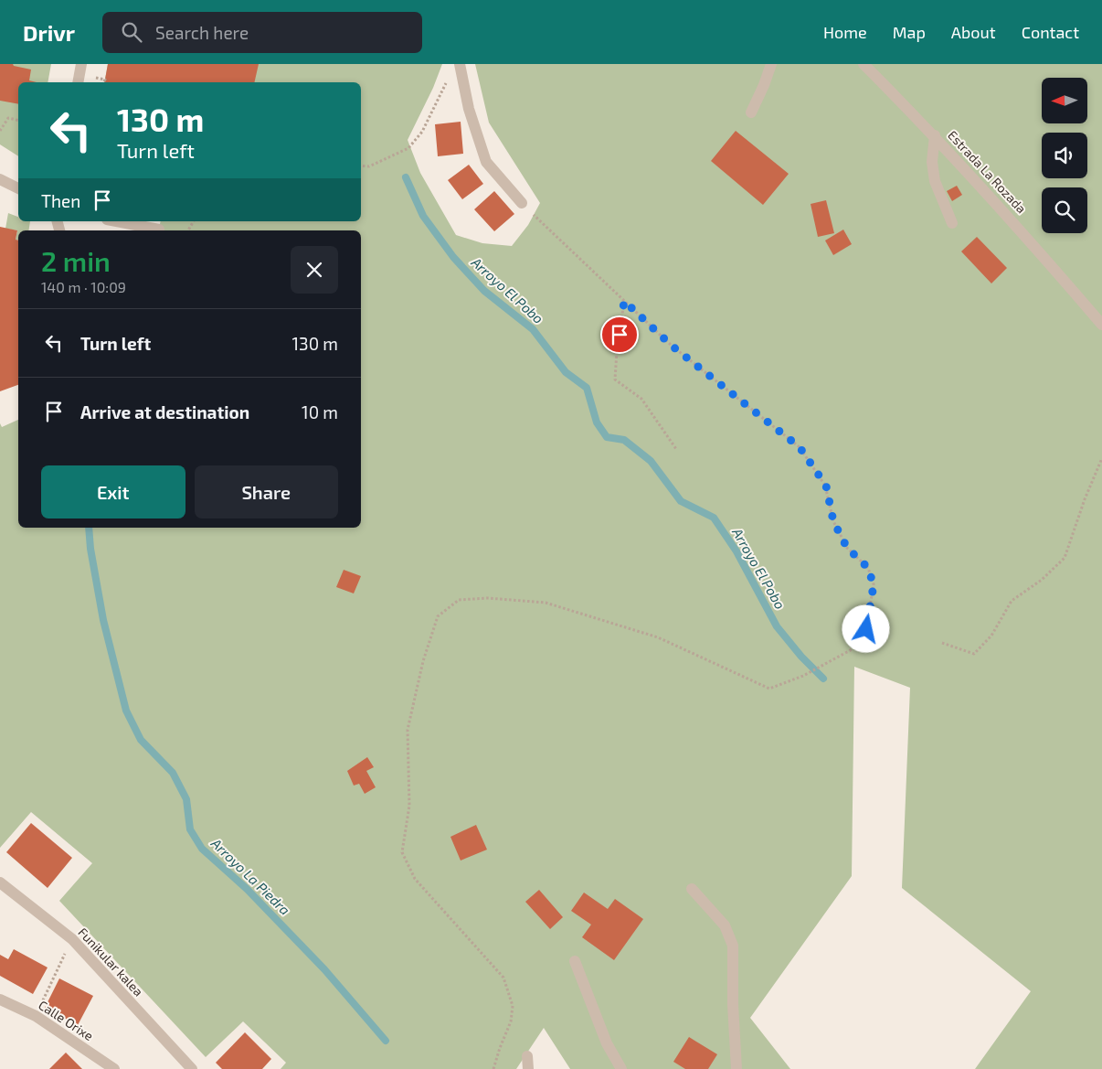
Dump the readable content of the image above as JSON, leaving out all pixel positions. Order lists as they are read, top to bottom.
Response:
{
  "streets": {
    "street": ["Estrada La Rozada", "Funikular kalea", "Calle Orixe"]
  },
  "water": ["Arroyo El Pobo", "Arroyo La Piedra"],
  "north": "left",
  "page": {
    "header": "Drivr",
    "search": "Search here",
    "nav": [
      "Home",
      "Map",
      "About",
      "Contact"
    ],
    "turn": ["130 m", "Turn left"],
    "then": "Then",
    "heading": ["2 min", "140 m · 10:09"],
    "list": [
      {
        "name": "Turn left",
        "value": "130 m"
      },
      {
        "name": "Arrive at destination",
        "value": "10 m"
      }
    ],
    "buttons": ["Exit", "Share"]
  }
}
